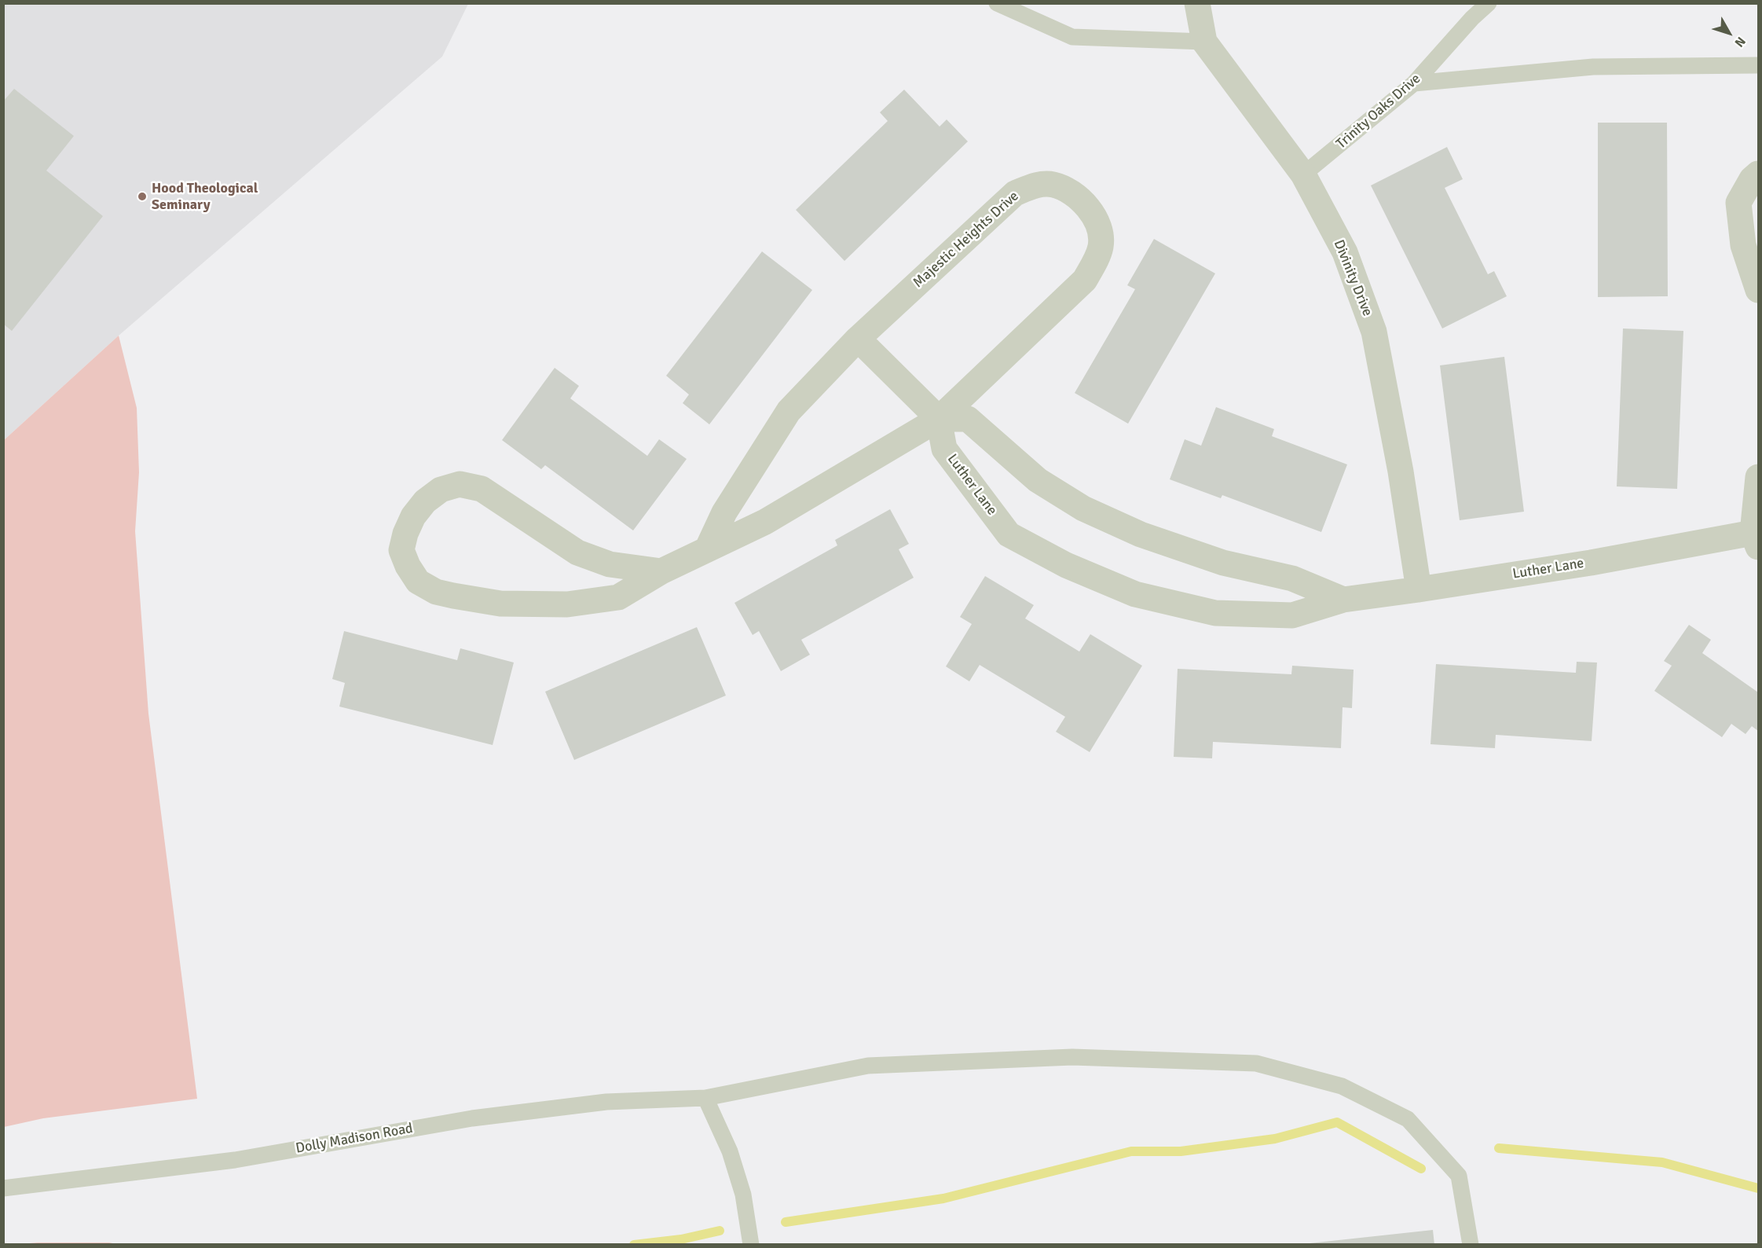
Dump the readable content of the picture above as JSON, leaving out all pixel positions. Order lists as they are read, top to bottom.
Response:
{
  "streets": {
    "street": ["Majestic Heights Drive", "Divinity Drive", "Luther Lane"],
    "lane": ["Trinity Oaks Drive", "Dolly Madison Road"]
  },
  "crossings": [
    ["Trinity Oaks Drive", "Divinity Drive"],
    ["Majestic Heights Drive", "Luther Lane"],
    ["Divinity Drive", "Luther Lane"]
  ],
  "places": ["Hood Theological Seminary"],
  "north": "bottom right"
}
